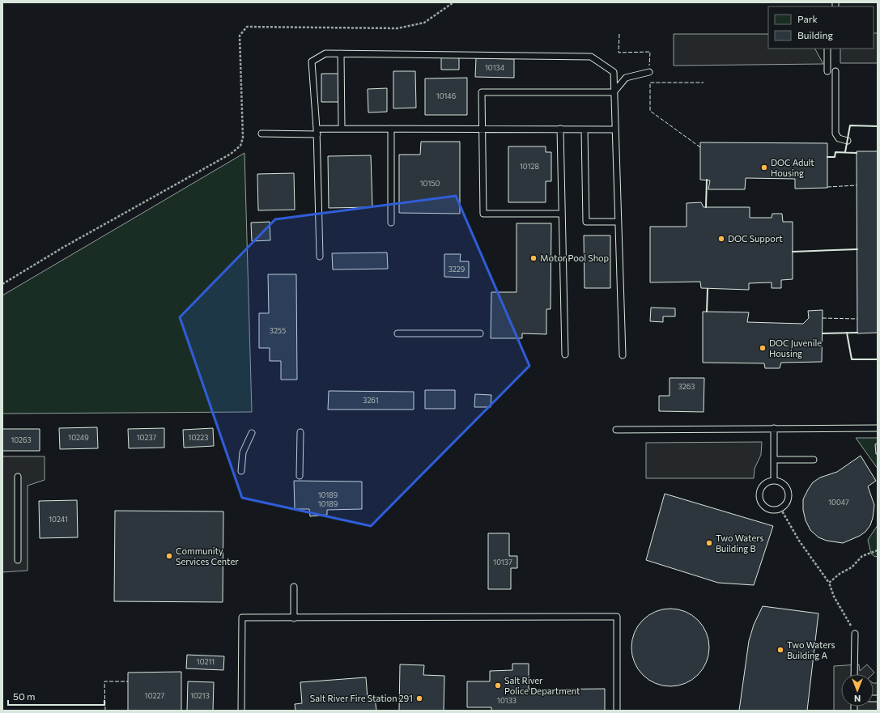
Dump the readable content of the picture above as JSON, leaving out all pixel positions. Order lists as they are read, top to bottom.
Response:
{
  "places": [
    "DOC Adult Housing",
    "DOC Support",
    "Motor Pool Shop",
    "DOC Juvenile Housing",
    "Two Waters Building B",
    "Community Services Center",
    "Two Waters Building A",
    "Salt River Police Department",
    "Salt River Fire Station 291"
  ],
  "house_numbers": [
    "10134",
    "10146",
    "10128",
    "10150",
    "3229",
    "3255",
    "3263",
    "3261",
    "10249",
    "10237",
    "10223",
    "10263",
    "10189",
    "10047",
    "10189",
    "10241",
    "10137",
    "10211",
    "10227",
    "10213",
    "10133"
  ],
  "legend": ["Park", "Building"],
  "scale_bar": "50 m",
  "north": "bottom"
}
